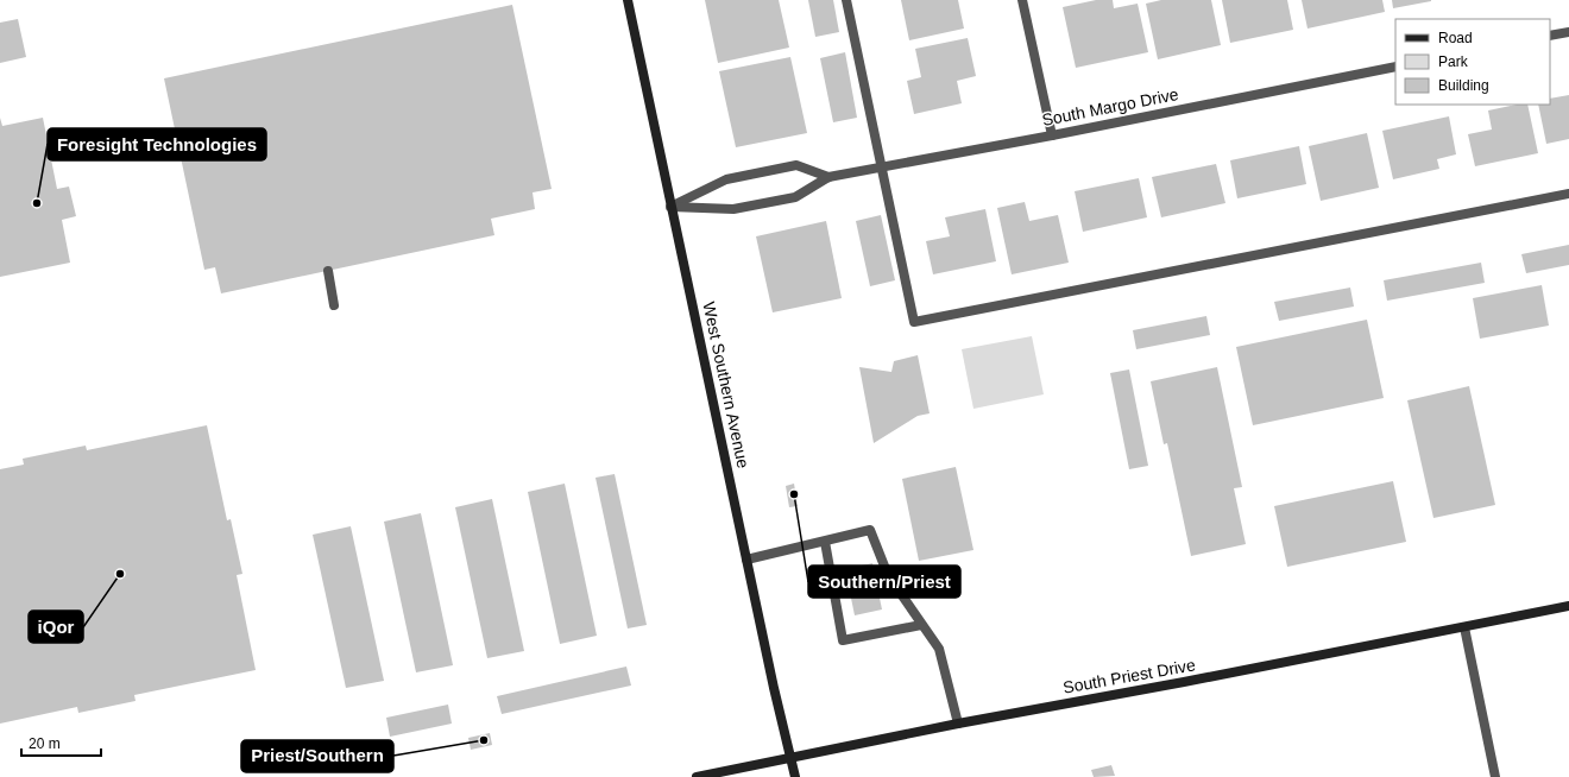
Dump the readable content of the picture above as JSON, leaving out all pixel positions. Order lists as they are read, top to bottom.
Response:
{
  "streets": {
    "main road": ["West Southern Avenue", "South Priest Drive"],
    "street": ["South Margo Drive"]
  },
  "crossings": [
    ["South Margo Drive", "West Southern Avenue"],
    ["West Southern Avenue", "South Priest Drive"]
  ],
  "places": [
    "Foresight Technologies",
    "Southern/Priest",
    "iQor",
    "Priest/Southern"
  ],
  "legend": ["Road", "Park", "Building"],
  "scale_bar": "20 m"
}
